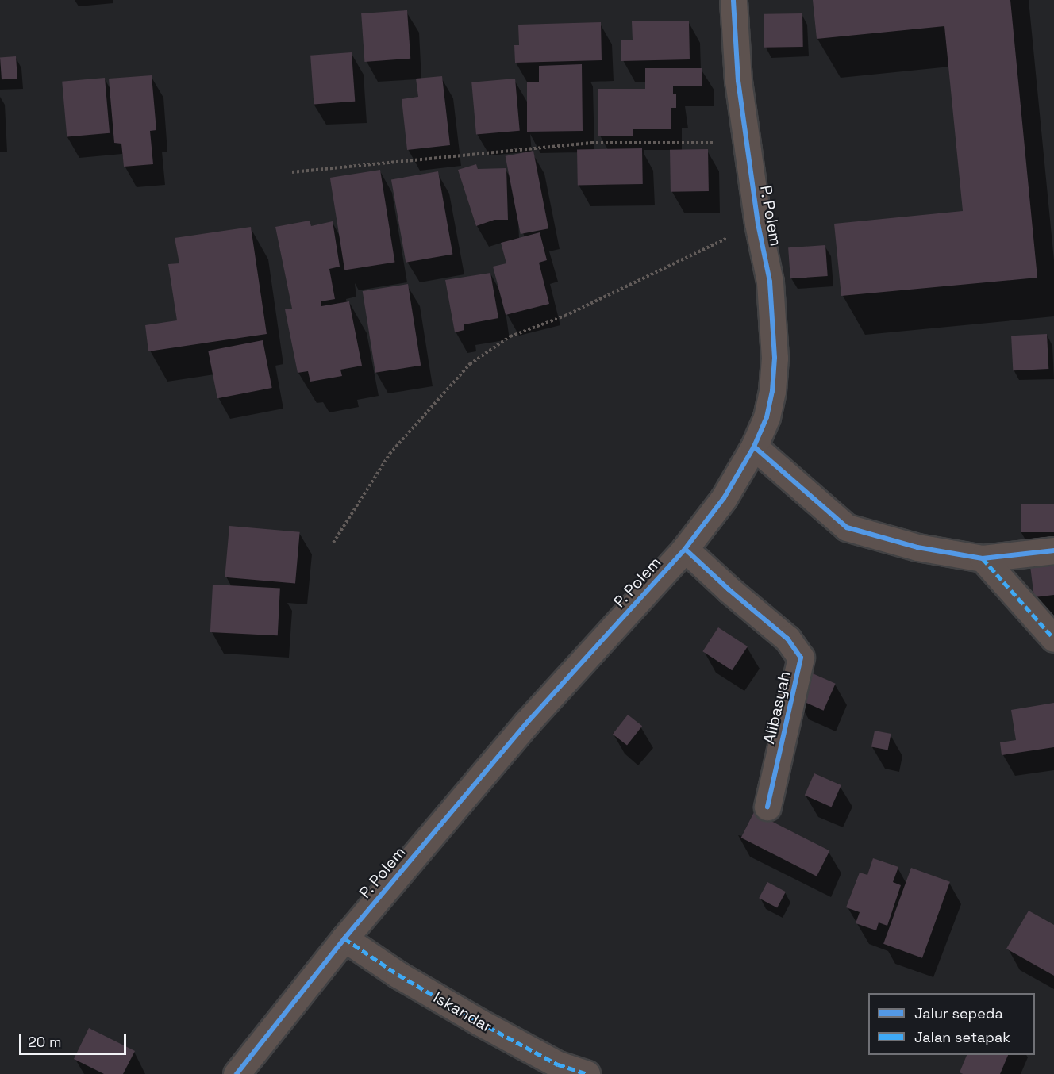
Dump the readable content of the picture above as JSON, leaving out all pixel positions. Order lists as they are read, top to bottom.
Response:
{
  "streets": {
    "street": ["P. Polem", "Alibasyah", "Iskandar"]
  },
  "crossings": [
    ["P. Polem", "Alibasyah"],
    ["P. Polem", "Iskandar"]
  ],
  "legend": ["Jalur sepeda", "Jalan setapak"],
  "scale_bar": "20 m"
}
